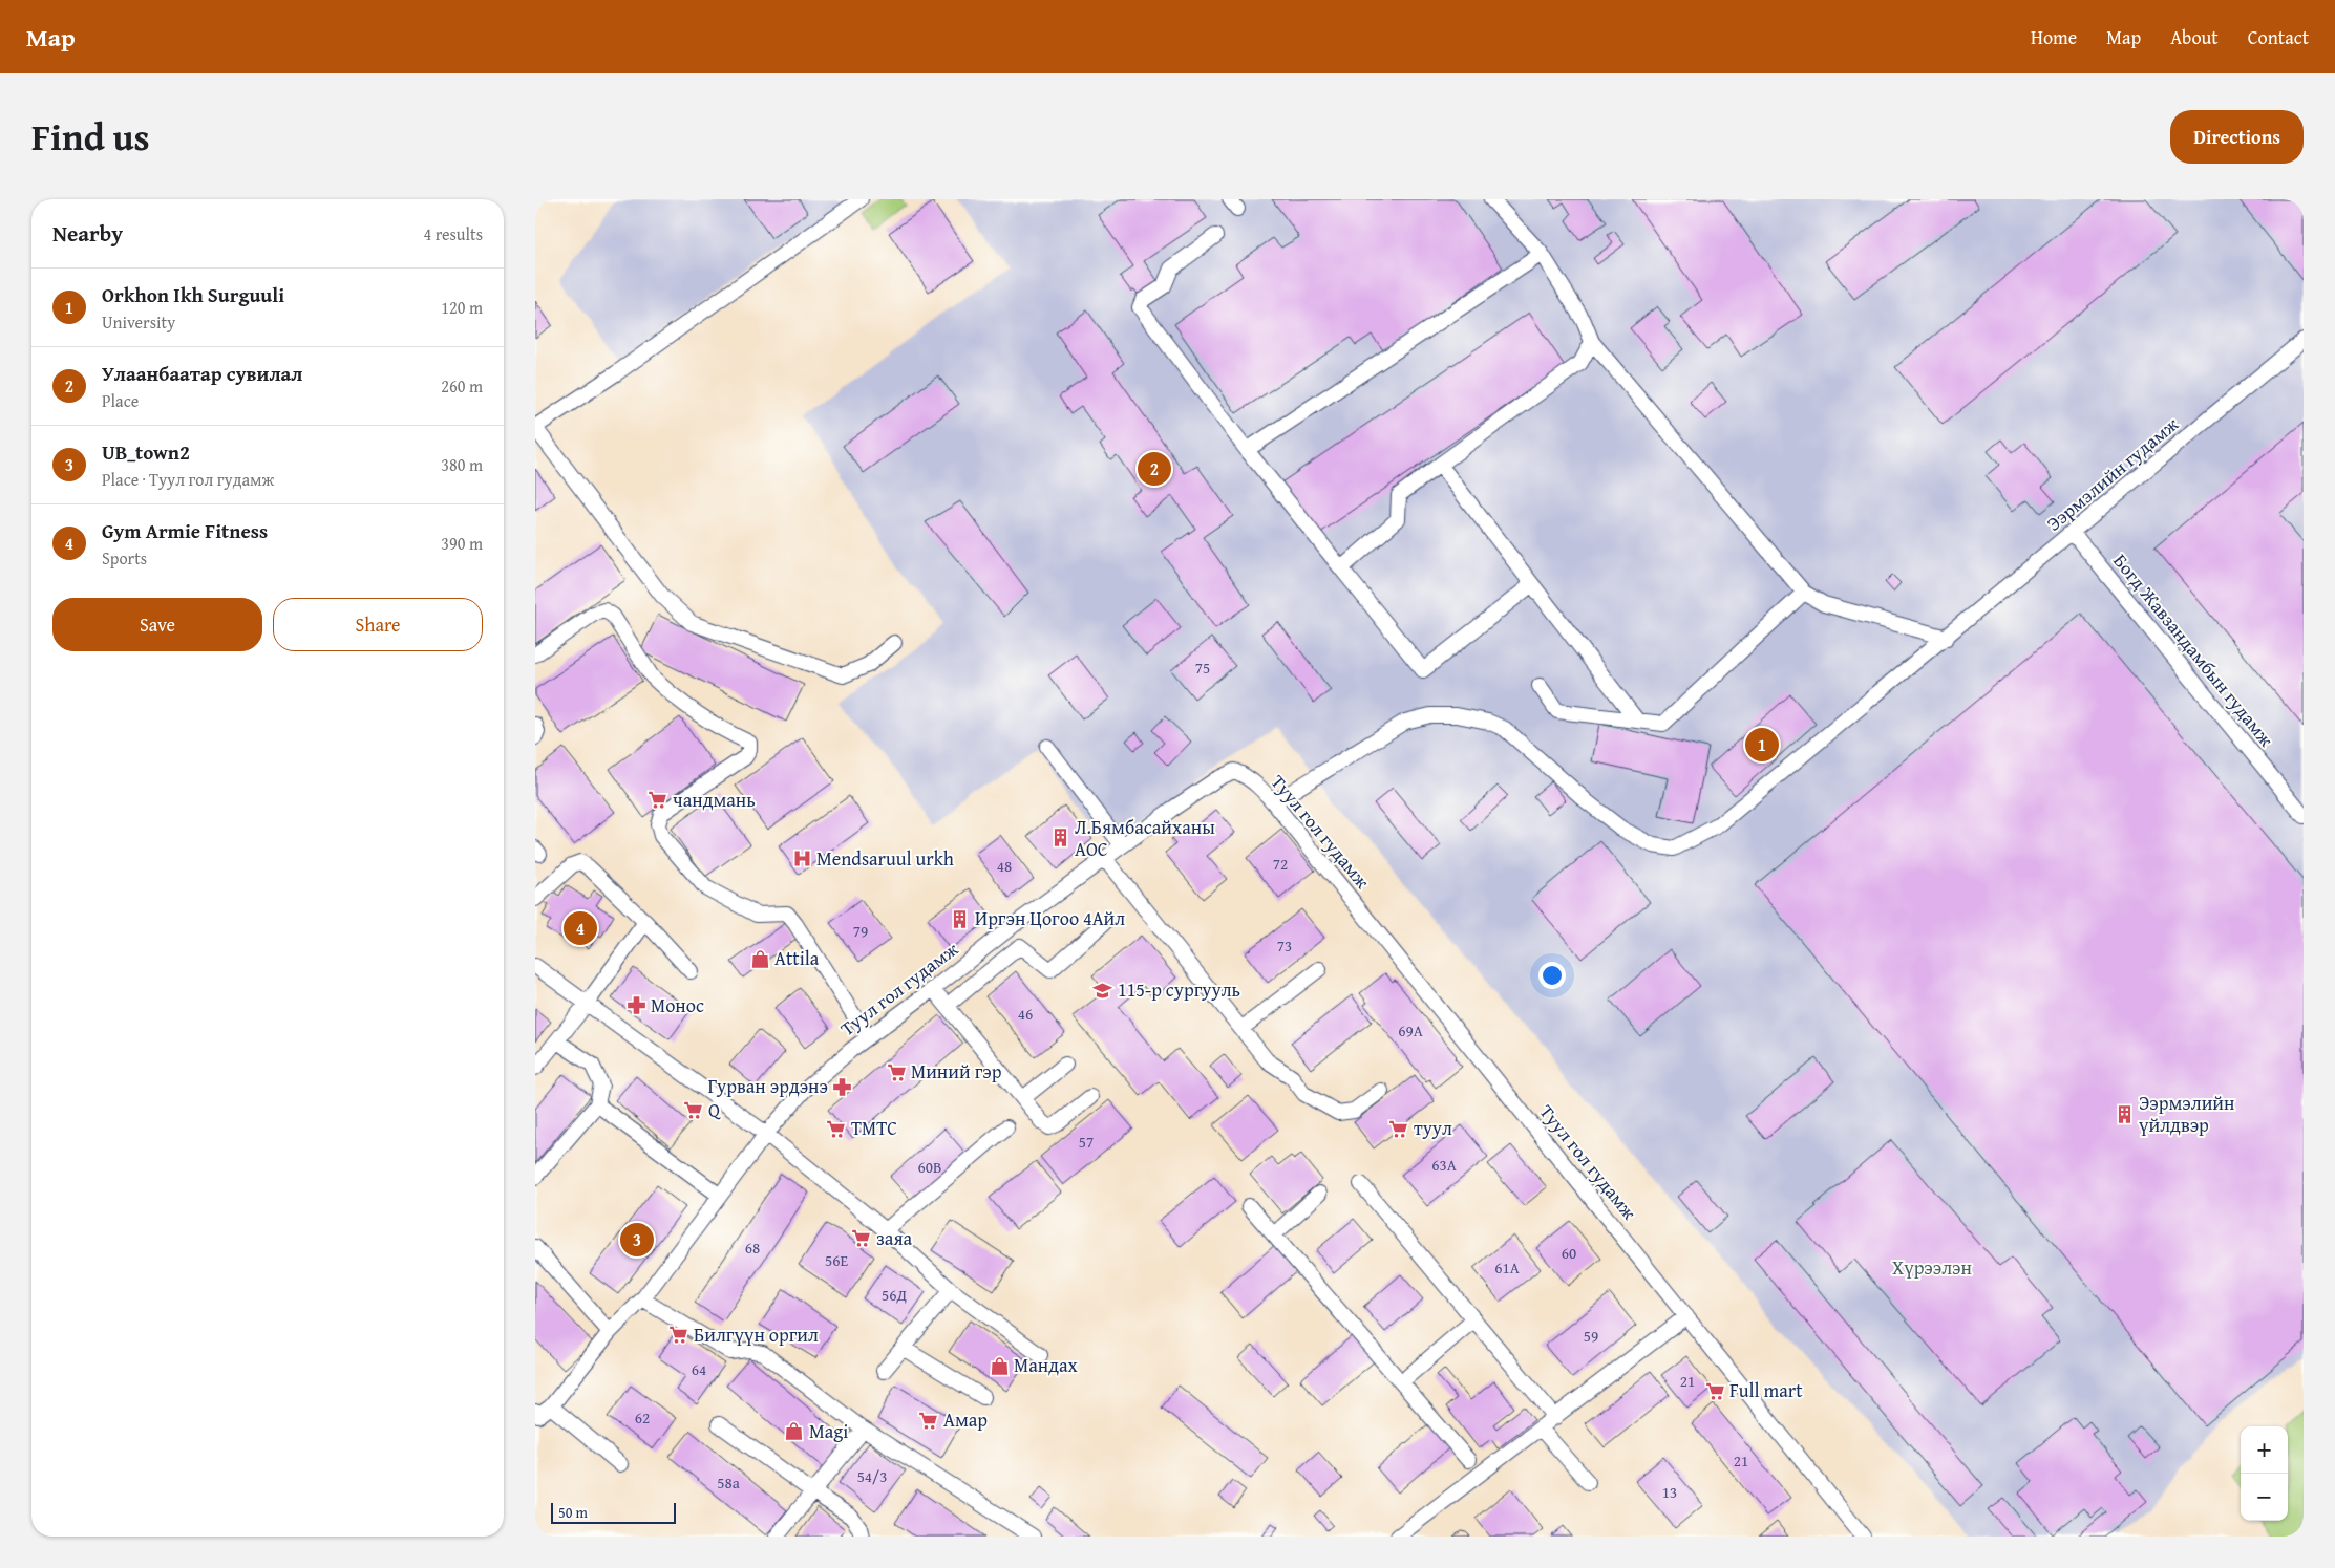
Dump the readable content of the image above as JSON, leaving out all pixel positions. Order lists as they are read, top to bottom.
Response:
{
  "streets": {
    "street": ["Ээрмэлийн гудамж", "Богд Жавзандамбын гудамж", "Туул гол гудамж"]
  },
  "crossings": [
    ["Ээрмэлийн гудамж", "Богд Жавзандамбын гудамж"],
    ["Ээрмэлийн гудамж", "Туул гол гудамж"]
  ],
  "parks": ["Хүрээлэн"],
  "places": {
    "supermarket": [
      "чандмань",
      "Миний гэр",
      "Q",
      "ТМТС",
      "туул",
      "заяа",
      "Билгүүн оргил",
      "Full mart",
      "Амар"
    ],
    "building": ["Л.Бямбасайханы АОС", "Иргэн Цогоо 4Айл", "Ээрмэлийн үйлдвэр"],
    "hospital": ["Mendsaruul urkh"],
    "shop": ["Attila", "Мандах", "Magi"],
    "school or university": ["115-р сургууль"],
    "pharmacy": ["Монос", "Гурван эрдэнэ"]
  },
  "house_numbers": [
    "75",
    "72",
    "48",
    "79",
    "73",
    "46",
    "69А",
    "57",
    "63А",
    "60В",
    "68",
    "60",
    "56Е",
    "61A",
    "56Д",
    "59",
    "64",
    "21",
    "62",
    "21",
    "54/3",
    "58a",
    "13"
  ],
  "scale_bar": "50 m",
  "page": {
    "header": "Map",
    "nav": [
      "Home",
      "Map",
      "About",
      "Contact"
    ],
    "title": "Find us",
    "buttons": [
      "Directions",
      ["Save", "Share"]
    ],
    "heading": ["Nearby", "4 results"],
    "list": [
      {
        "mark": "1",
        "name": "Orkhon Ikh Surguuli",
        "note": "University",
        "value": "120 m"
      },
      {
        "mark": "2",
        "name": "Улаанбаатар сувилал",
        "note": "Place",
        "value": "260 m"
      },
      {
        "mark": "3",
        "name": "UB_town2",
        "note": "Place · Туул гол гудамж",
        "value": "380 m"
      },
      {
        "mark": "4",
        "name": "Gym Armie Fitness",
        "note": "Sports",
        "value": "390 m"
      }
    ],
    "pins": [
      "2",
      "1",
      "4",
      "3"
    ],
    "map_buttons": ["+", "−"],
    "scale": "50 m"
  }
}
